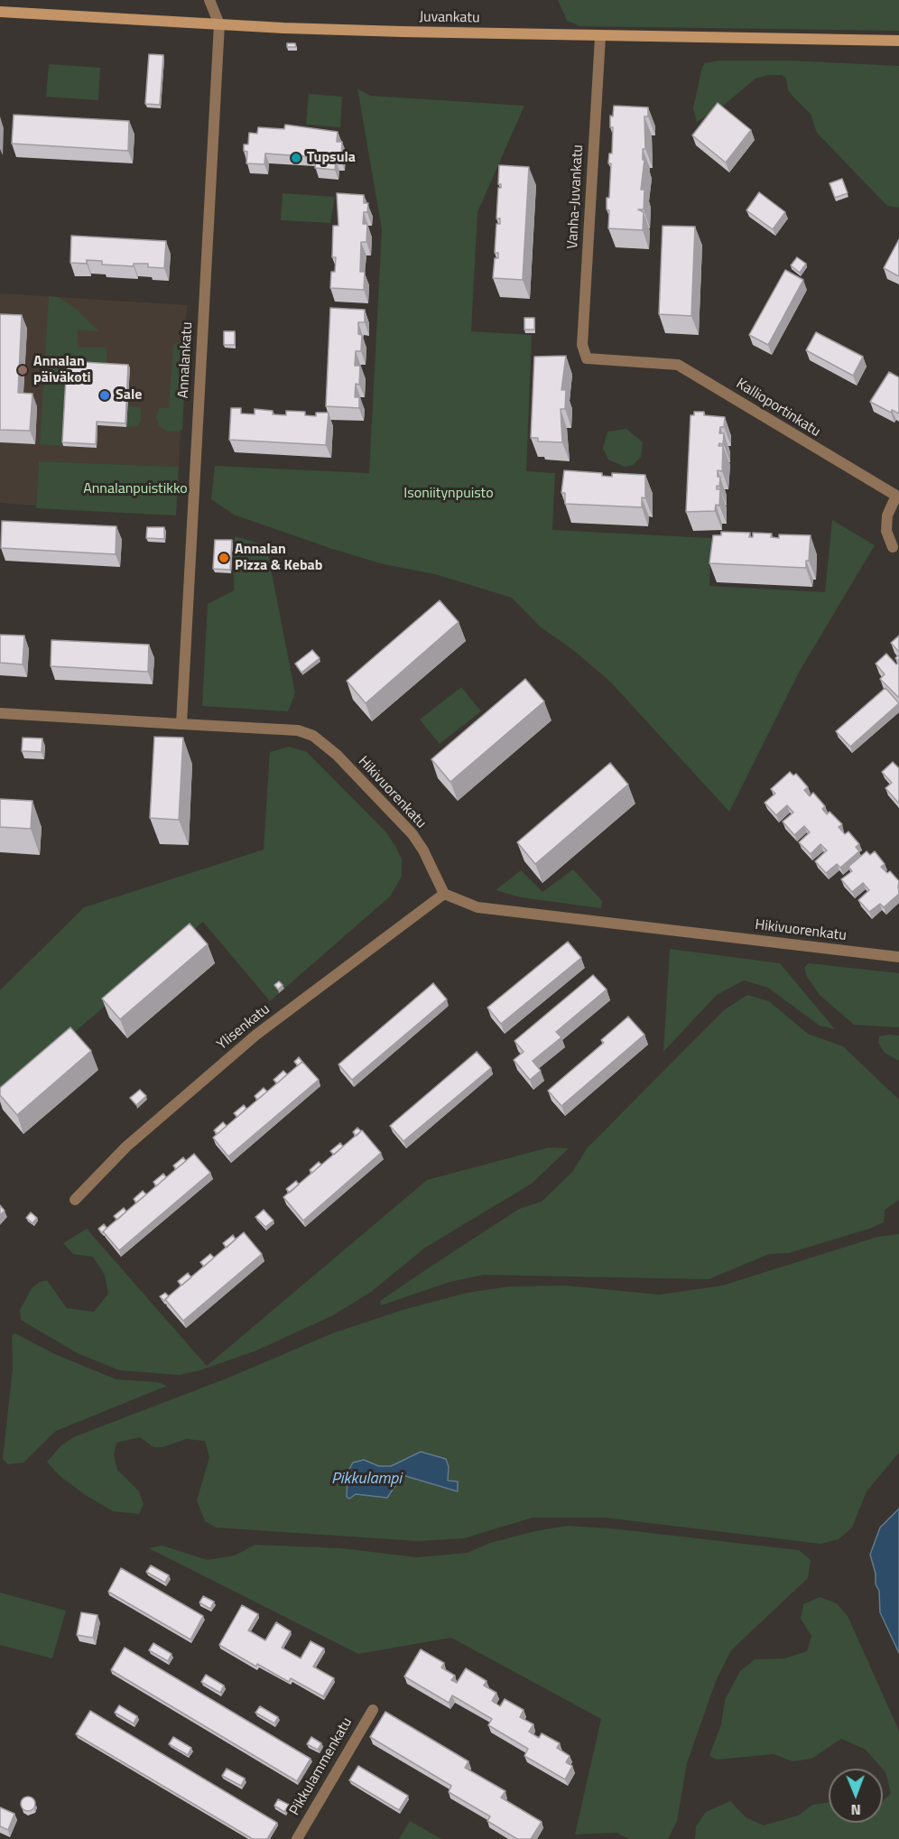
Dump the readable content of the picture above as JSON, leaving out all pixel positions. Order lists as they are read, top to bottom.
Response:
{
  "streets": {
    "main road": ["Juvankatu"],
    "street": [
      "Vanha-Juvankatu",
      "Annalankatu",
      "Kallioportinkatu",
      "Hikivuorenkatu",
      "Ylisenkatu",
      "Pikkulammenkatu"
    ]
  },
  "crossings": [
    ["Juvankatu", "Vanha-Juvankatu"],
    ["Juvankatu", "Annalankatu"],
    ["Vanha-Juvankatu", "Kallioportinkatu"],
    ["Annalankatu", "Hikivuorenkatu"],
    ["Hikivuorenkatu", "Ylisenkatu"]
  ],
  "water": ["Pikkulampi"],
  "parks": ["Annalanpuistikko", "Isoniitynpuisto"],
  "places": [
    "Tupsula",
    "Annalan päiväkoti",
    "Sale",
    "Annalan Pizza & Kebab"
  ],
  "north": "bottom"
}
